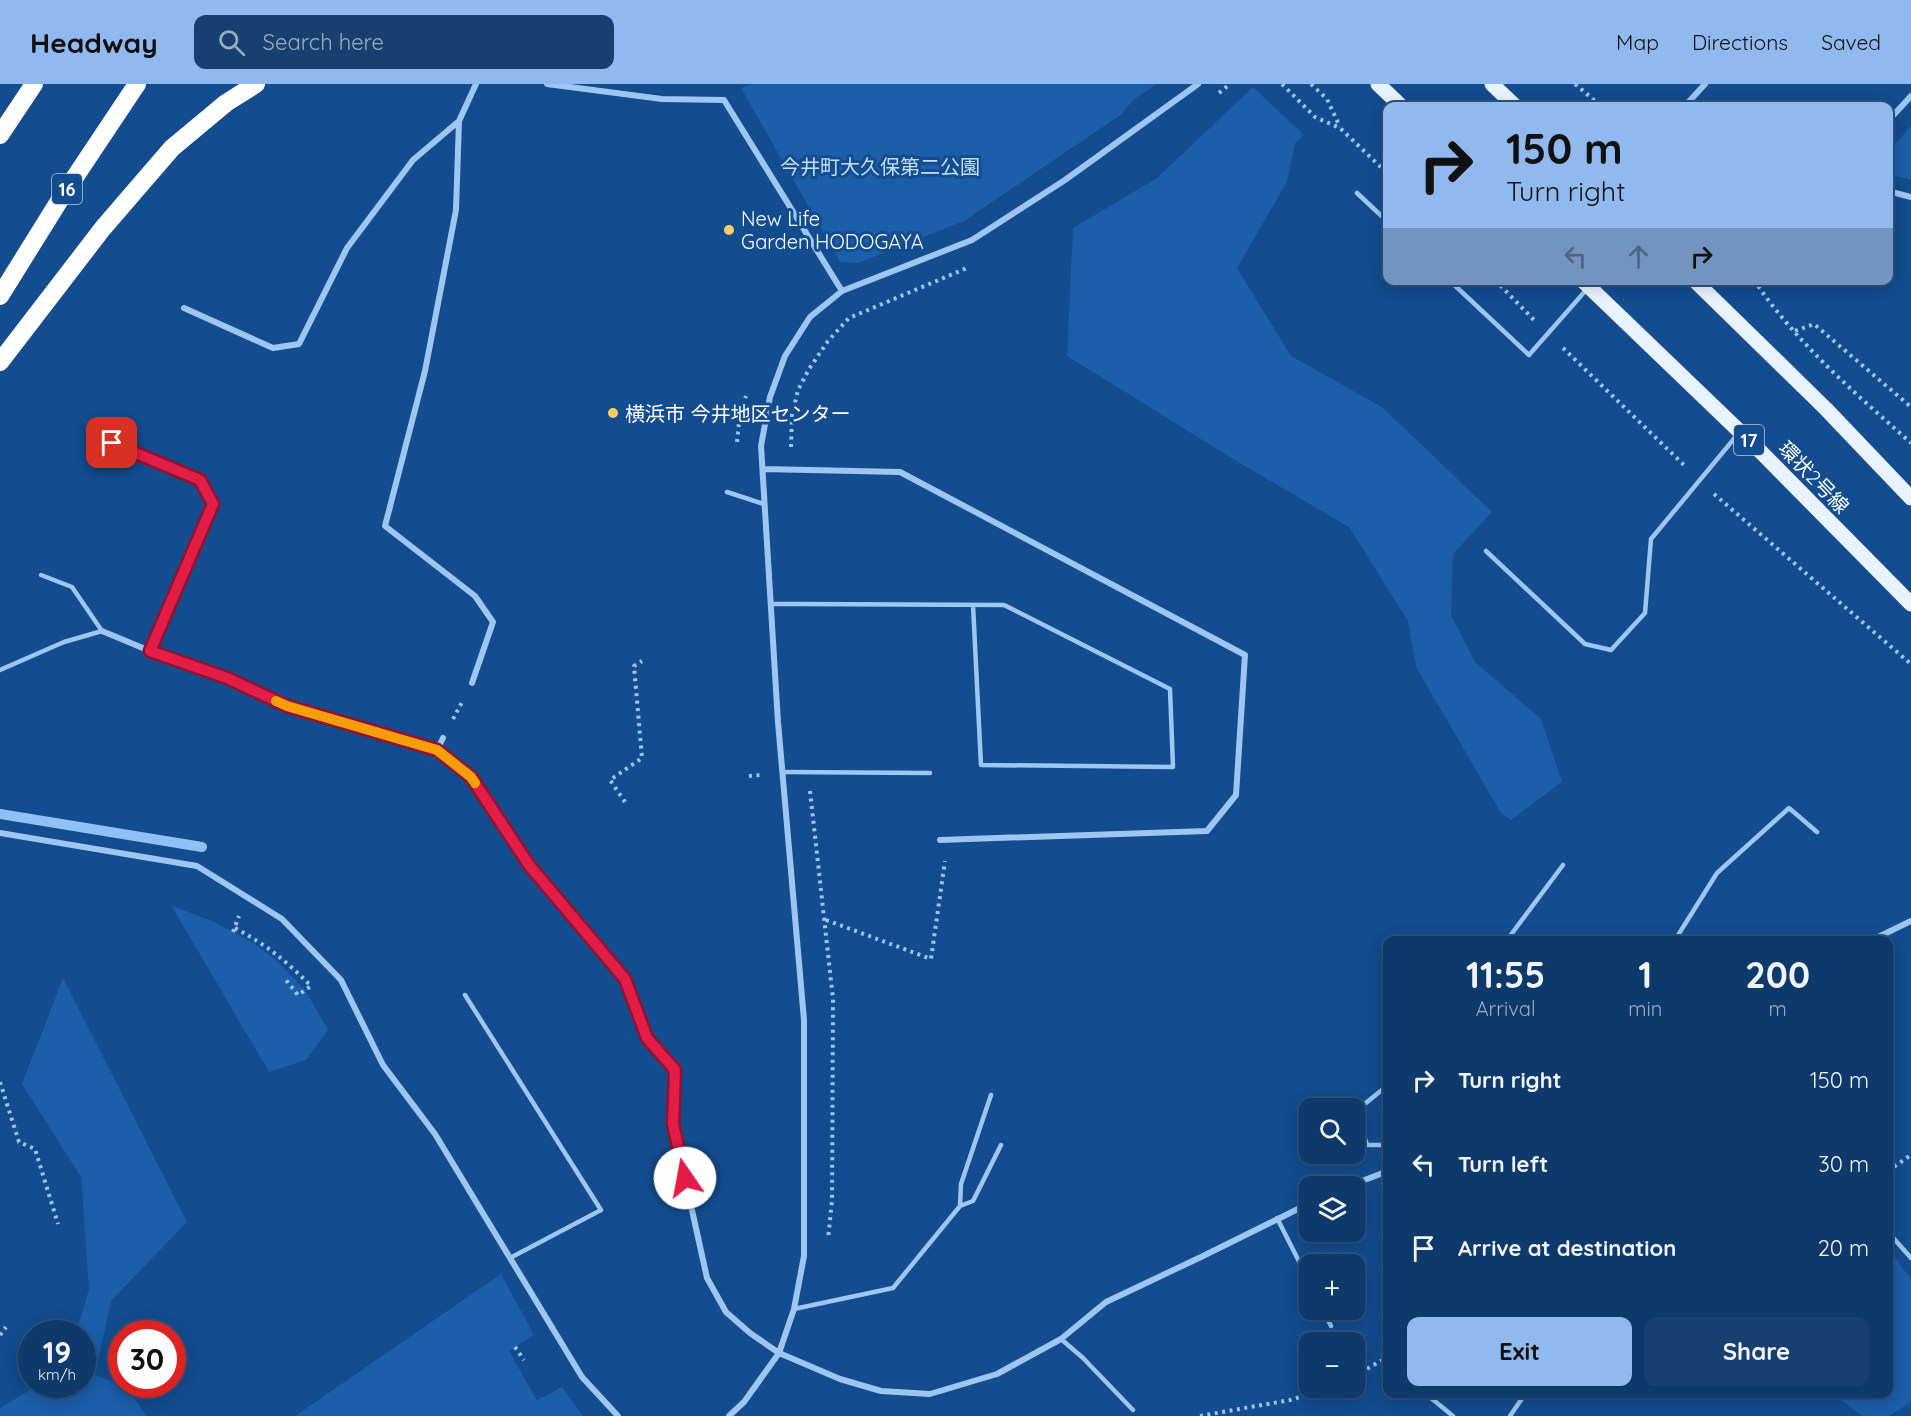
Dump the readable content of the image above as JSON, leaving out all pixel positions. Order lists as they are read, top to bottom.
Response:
{
  "streets": {
    "highway": ["16"],
    "main road": ["17", "環状2号線"]
  },
  "parks": ["今井町大久保第二公園"],
  "places": ["New Life Garden HODOGAYA", "横浜市 今井地区センター"],
  "page": {
    "header": "Headway",
    "search": "Search here",
    "nav": ["Map", "Directions", "Saved"],
    "turn": ["150 m", "Turn right"],
    "eta": [
      "11:55",
      "Arrival",
      "1",
      "min",
      "200",
      "m"
    ],
    "list": [
      {
        "name": "Turn right",
        "value": "150 m"
      },
      {
        "name": "Turn left",
        "value": "30 m"
      },
      {
        "name": "Arrive at destination",
        "value": "20 m"
      }
    ],
    "map_buttons": ["+", "−"],
    "buttons": ["Exit", "Share"],
    "speed": "19 km/h",
    "limit": "30"
  }
}
